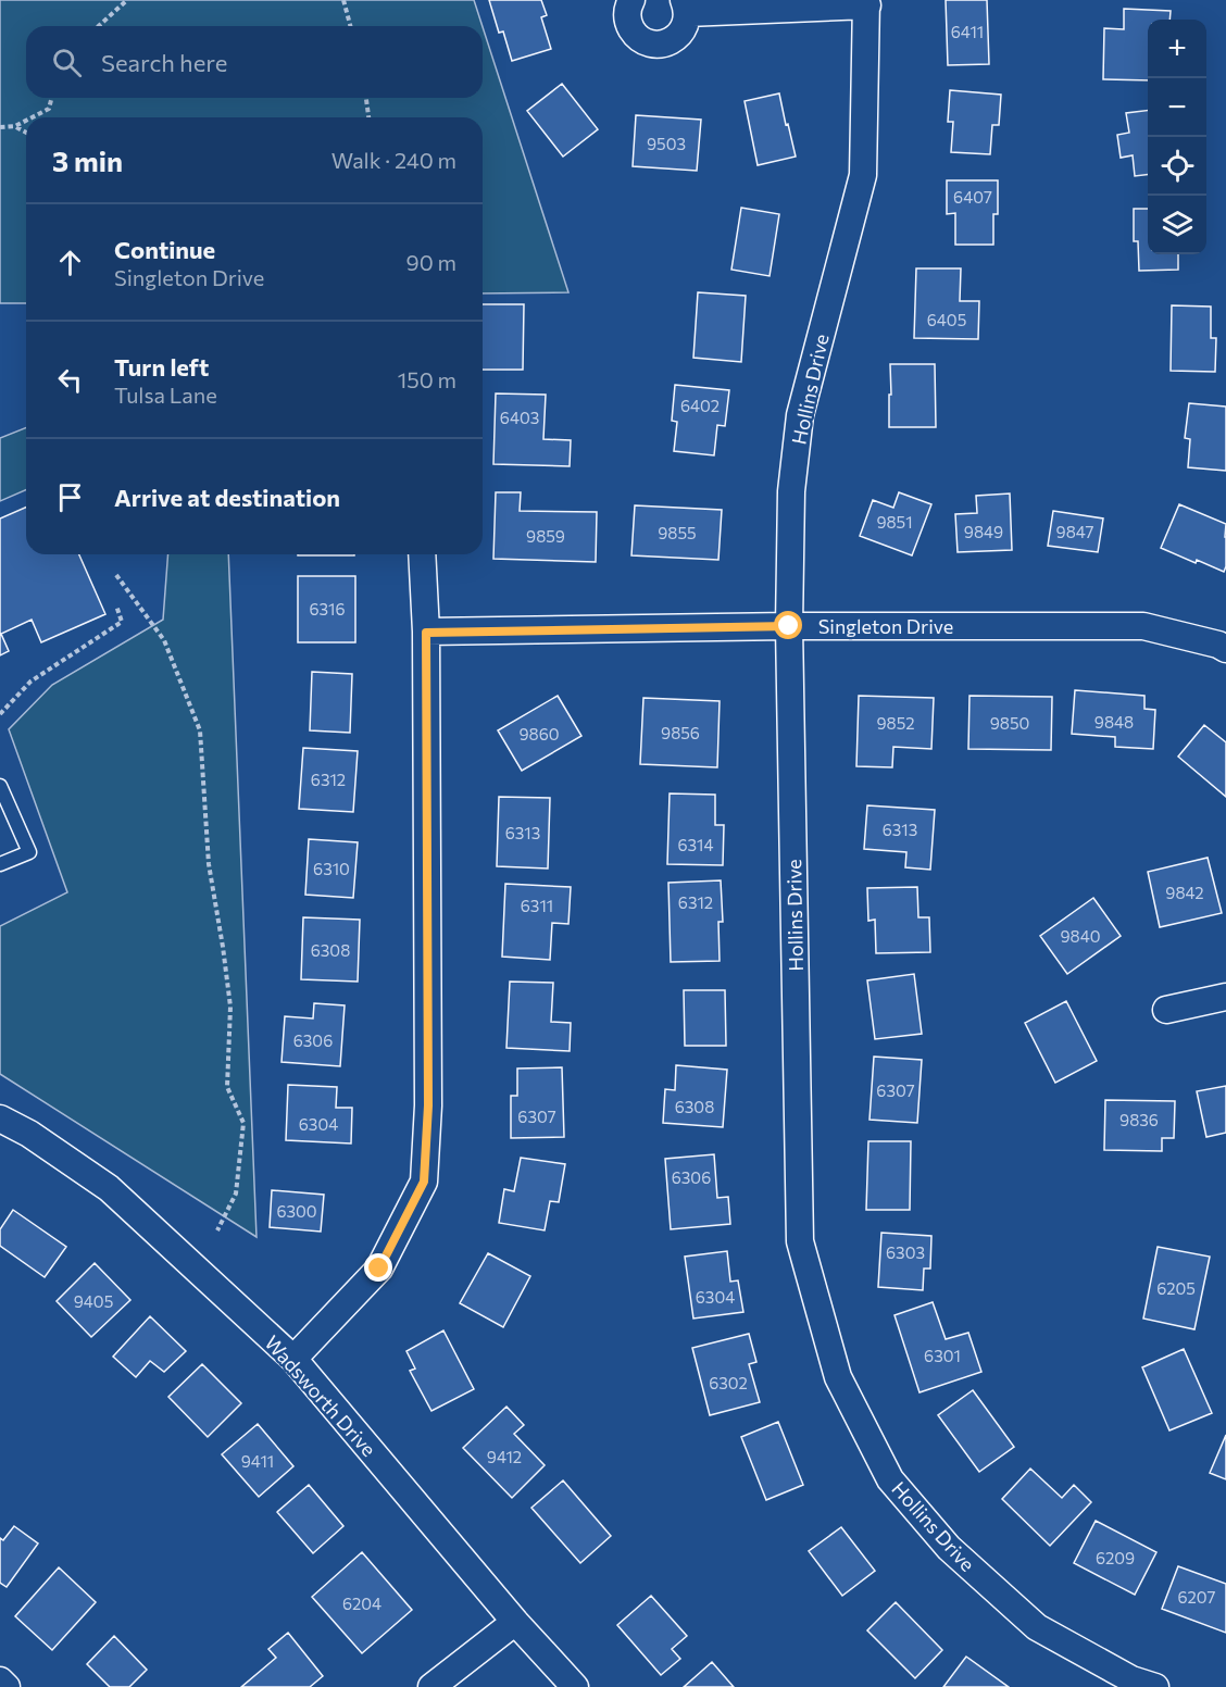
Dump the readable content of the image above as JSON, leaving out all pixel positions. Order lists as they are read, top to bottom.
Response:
{
  "streets": {
    "street": ["Hollins Drive", "Singleton Drive", "Wadsworth Drive"]
  },
  "crossings": [
    ["Hollins Drive", "Singleton Drive"]
  ],
  "house_numbers": [
    "6411",
    "9503",
    "6407",
    "6405",
    "6402",
    "6403",
    "9851",
    "9849",
    "9847",
    "9855",
    "9859",
    "6316",
    "9848",
    "9852",
    "9850",
    "9856",
    "9860",
    "6312",
    "6313",
    "6313",
    "6314",
    "6310",
    "9842",
    "6312",
    "6311",
    "9840",
    "6308",
    "6306",
    "6307",
    "6308",
    "6307",
    "9836",
    "6304",
    "6306",
    "6300",
    "6303",
    "6205",
    "6304",
    "9405",
    "6301",
    "6302",
    "9412",
    "9411",
    "6209",
    "6207",
    "6204"
  ],
  "page": {
    "map_buttons": ["+", "−"],
    "search": "Search here",
    "heading": ["3 min", "Walk · 240 m"],
    "list": [
      ["Continue", "Singleton Drive", "90 m"],
      ["Turn left", "Tulsa Lane", "150 m"],
      "Arrive at destination"
    ]
  }
}
